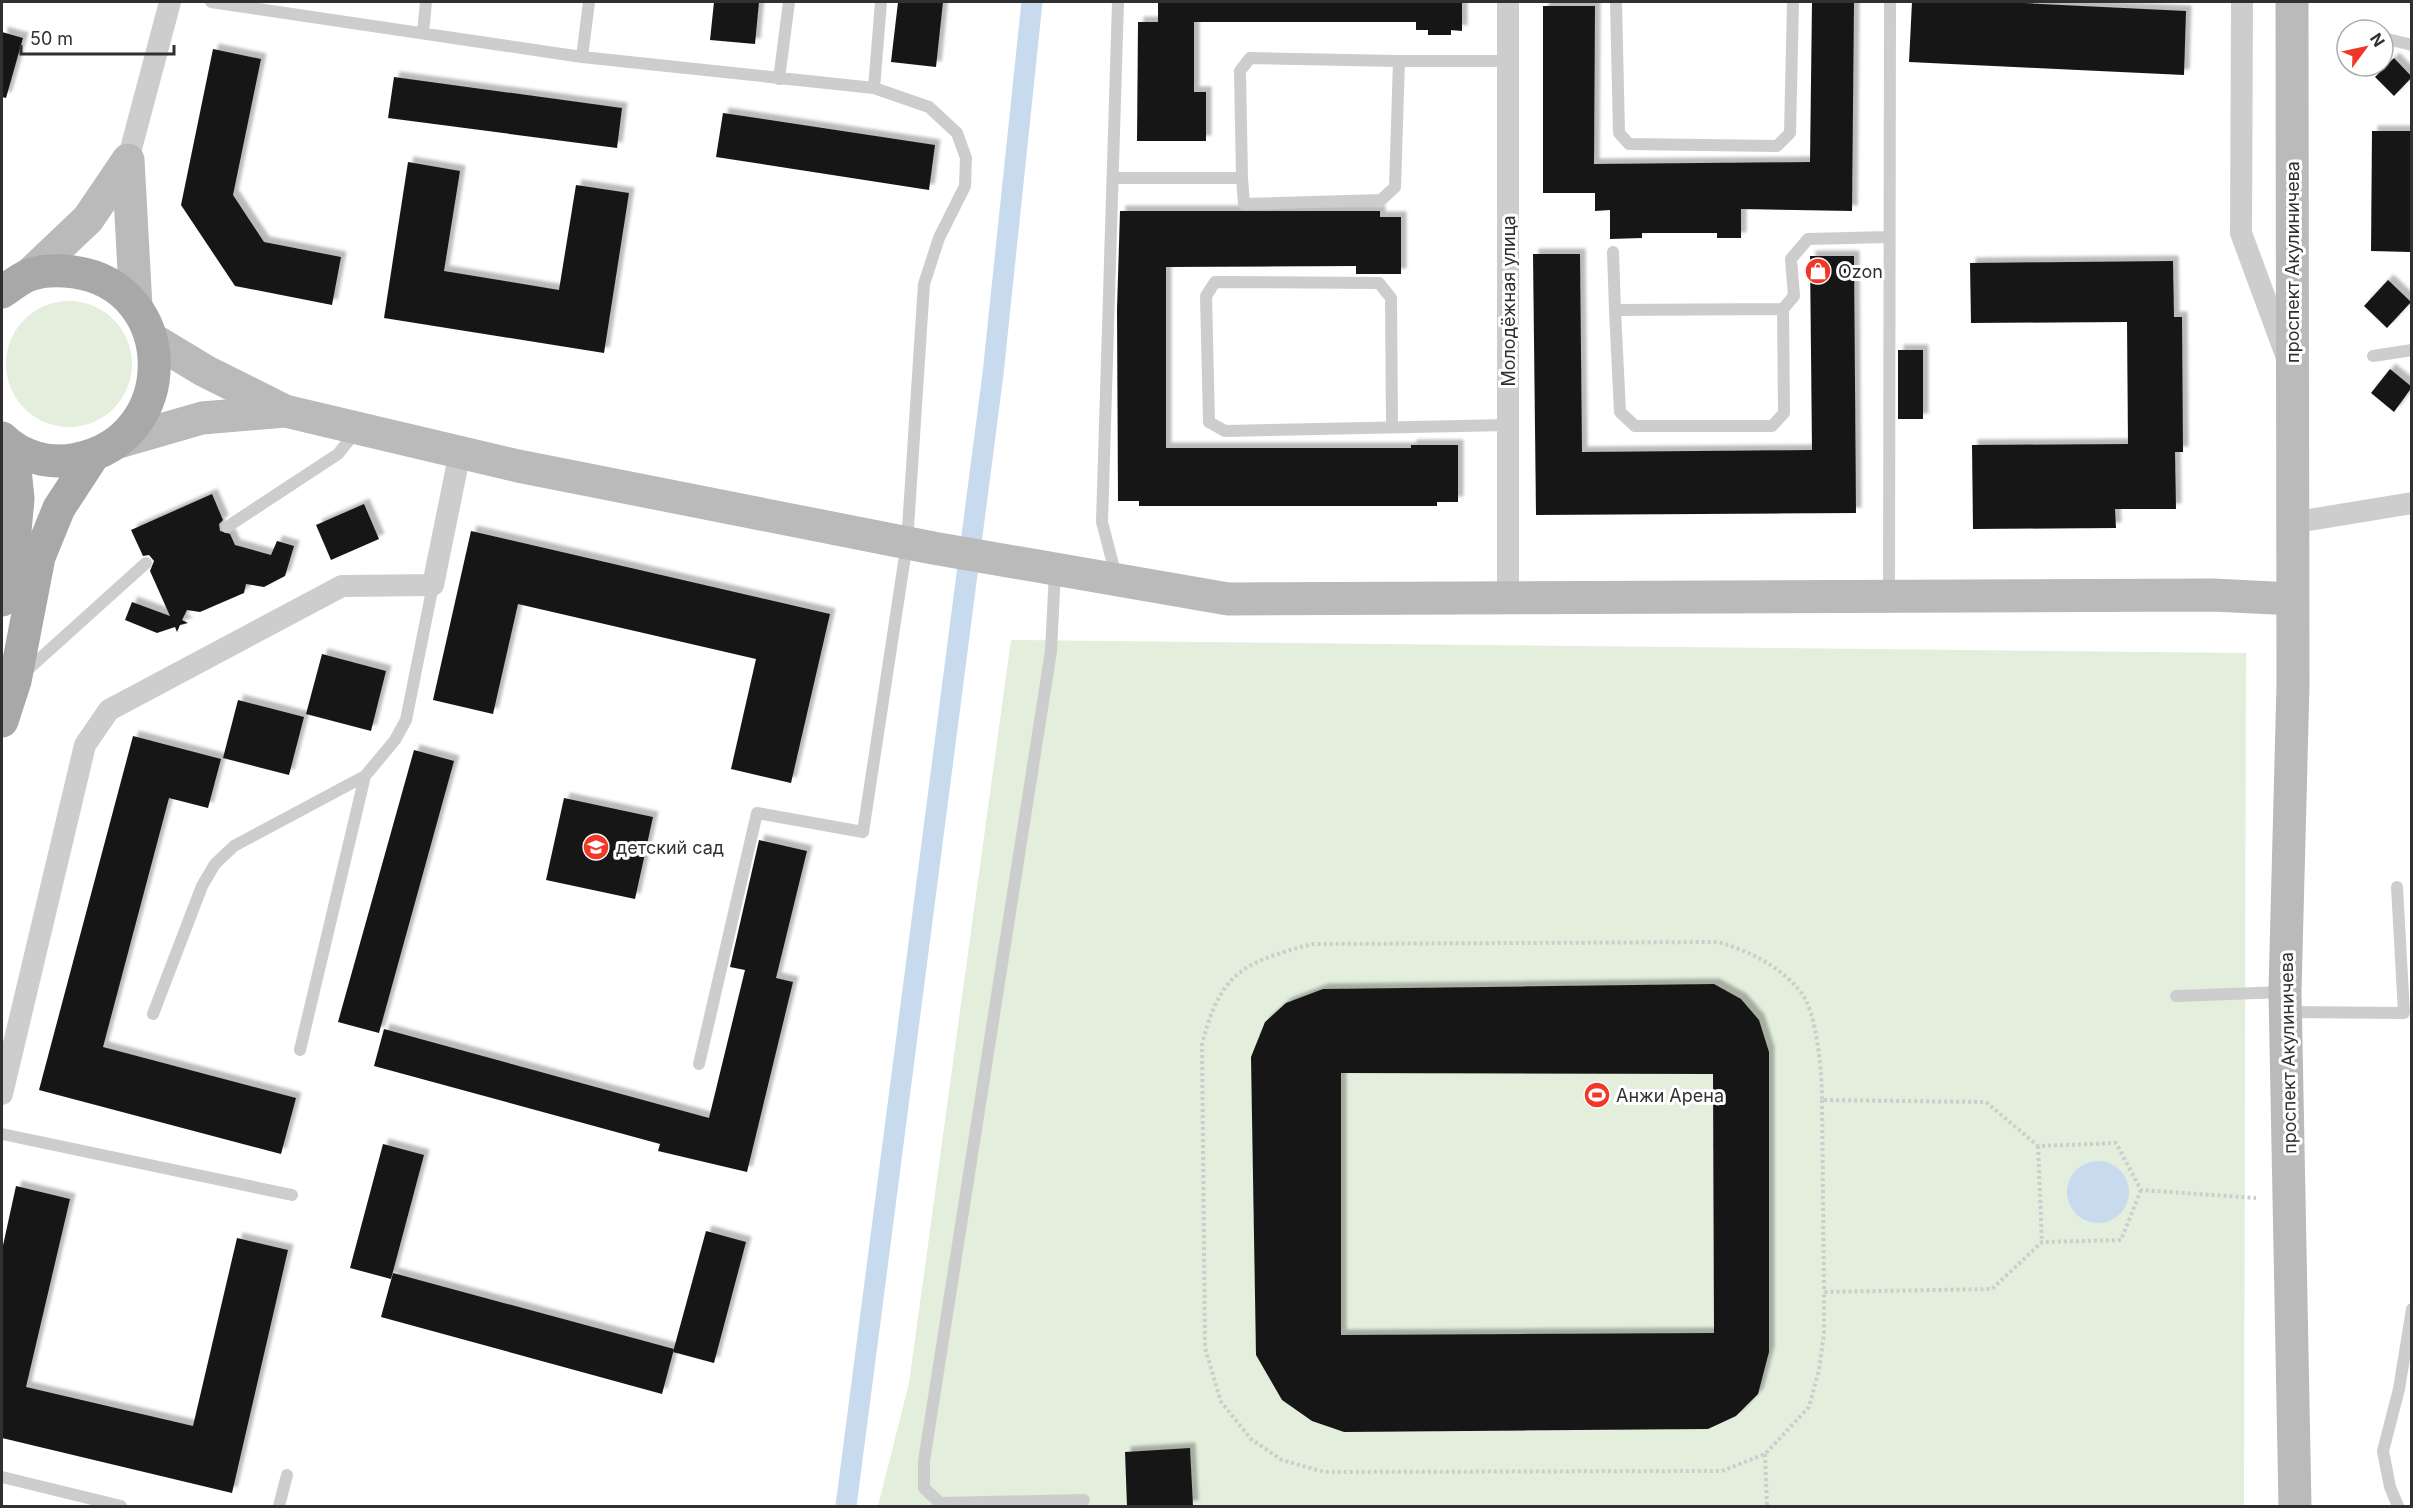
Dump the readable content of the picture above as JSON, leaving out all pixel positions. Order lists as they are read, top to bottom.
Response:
{
  "streets": {
    "street": ["проспект Акулиничева", "Молодёжная улица"]
  },
  "places": {
    "shop": ["Ozon"],
    "school or university": ["детский сад"],
    "sports": ["Анжи Арена"]
  },
  "scale_bar": "50 m",
  "north": "top right"
}
